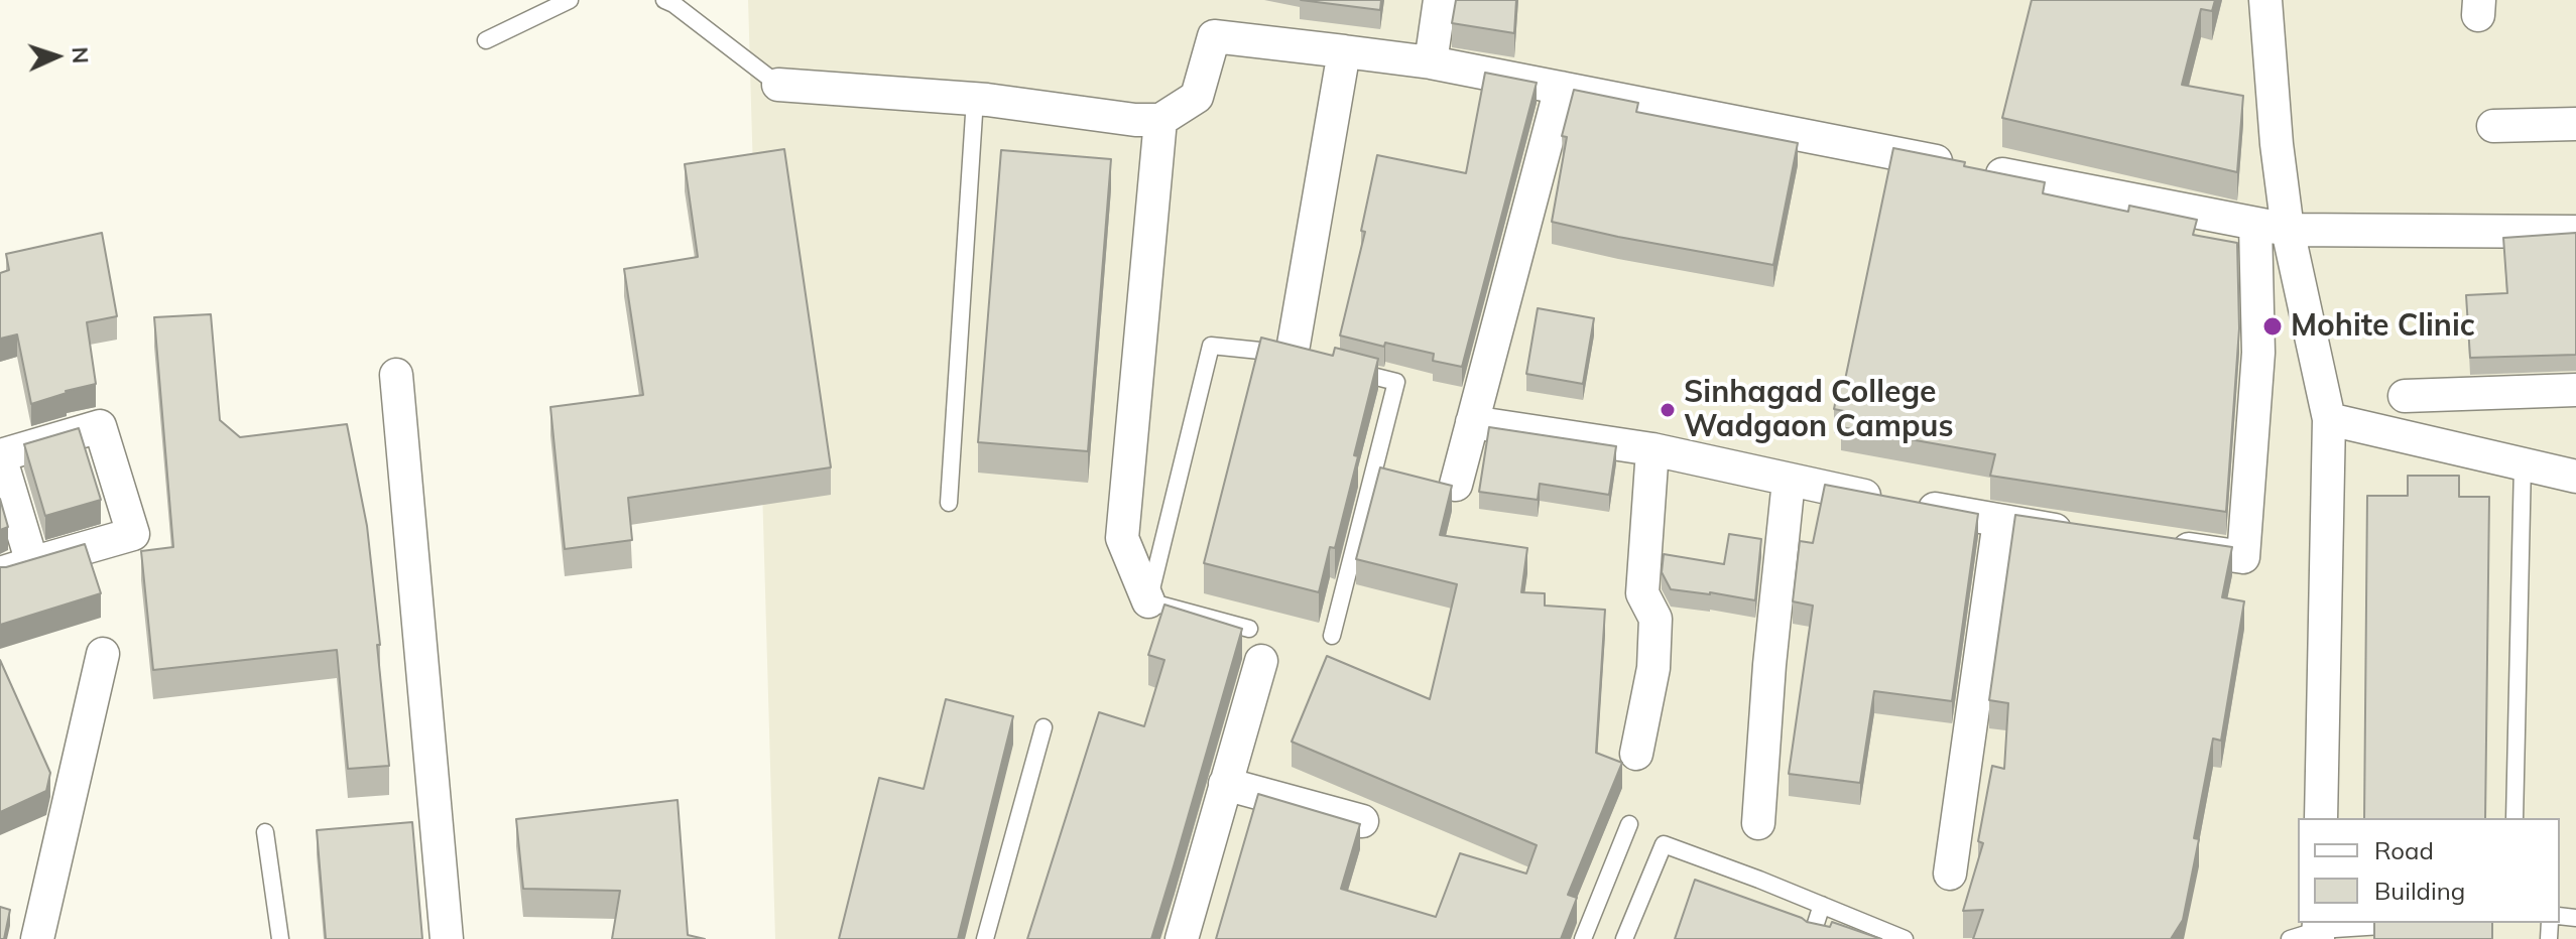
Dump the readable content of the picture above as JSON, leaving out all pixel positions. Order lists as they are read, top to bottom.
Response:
{
  "places": ["Mohite Clinic", "Sinhagad College Wadgaon Campus"],
  "legend": ["Road", "Building"],
  "north": "right"
}
